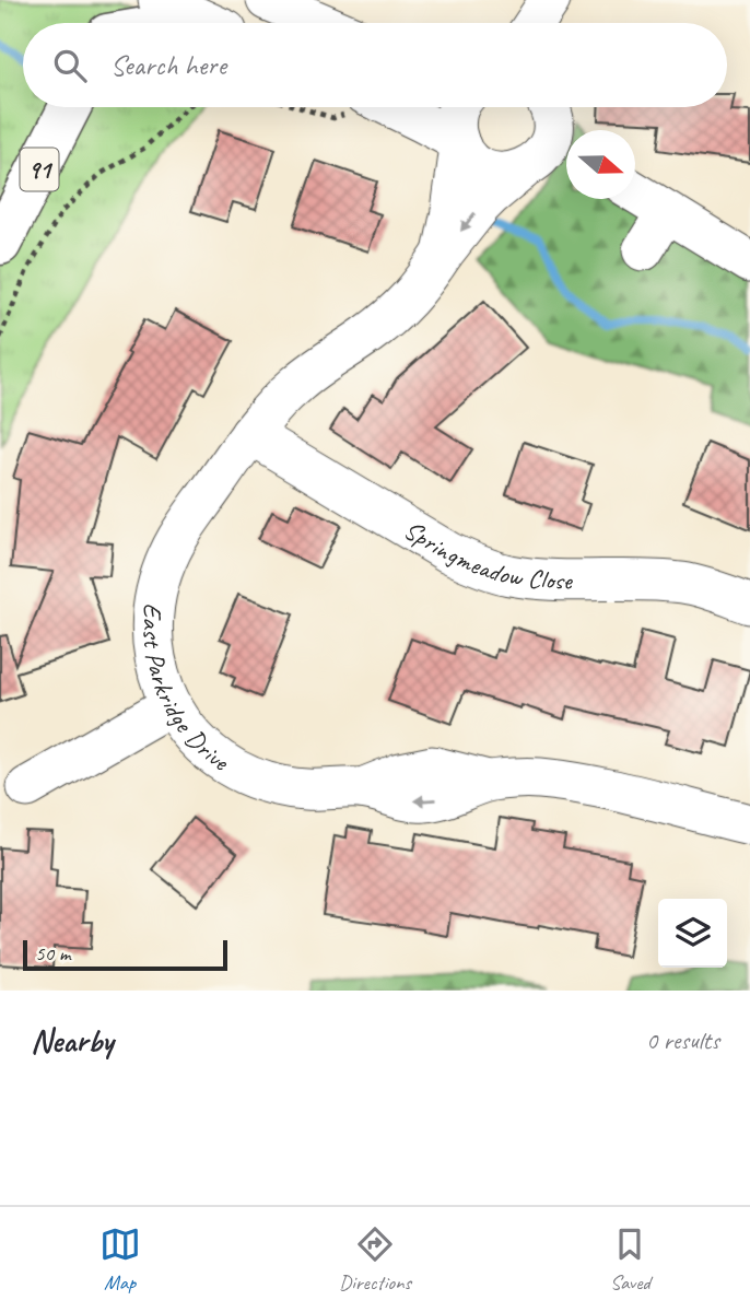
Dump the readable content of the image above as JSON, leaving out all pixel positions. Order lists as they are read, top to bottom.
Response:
{
  "streets": {
    "main road": ["91"],
    "street": ["Springmeadow Close", "East Parkridge Drive"]
  },
  "crossings": [
    ["Springmeadow Close", "East Parkridge Drive"]
  ],
  "scale_bar": "50 m",
  "north": "right",
  "page": {
    "search": "Search here",
    "scale": "50 m",
    "heading": ["Nearby", "0 results"],
    "nav": ["Map", "Directions", "Saved"]
  }
}
